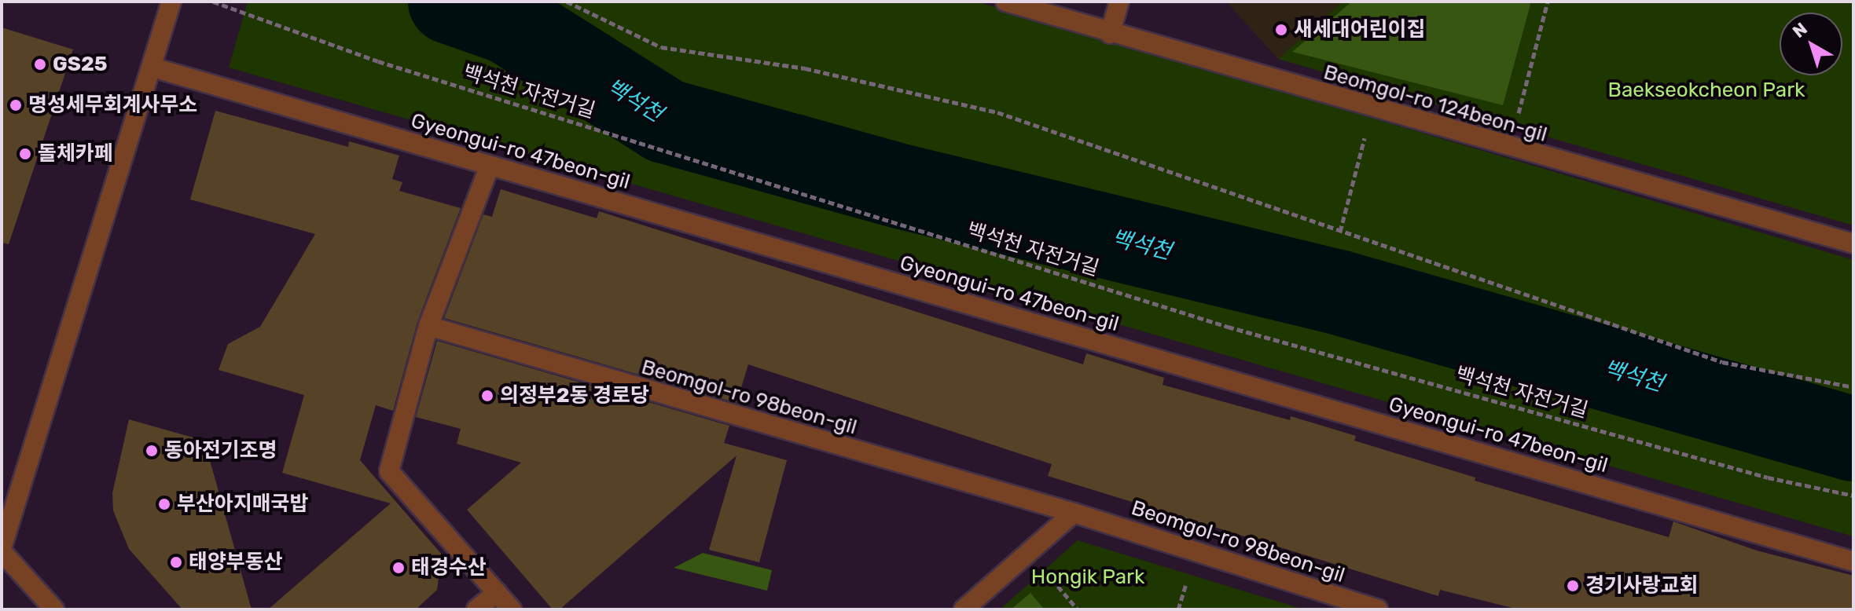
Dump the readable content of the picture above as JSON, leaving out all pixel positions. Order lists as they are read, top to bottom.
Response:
{
  "streets": {
    "street": ["Beomgol-ro 124beon-gil", "Gyeongui-ro 47beon-gil", "Beomgol-ro 98beon-gil"],
    "path": ["백석천 자전거길"]
  },
  "water": ["백석천"],
  "parks": ["Baekseokcheon Park", "Hongik Park"],
  "places": [
    "새세대어린이집",
    "GS25",
    "명성세무회계사무소",
    "돌체카페",
    "의정부2동 경로당",
    "동아전기조명",
    "부산아지매국밥",
    "태양부동산",
    "태경수산",
    "경기사랑교회"
  ],
  "north": "top left"
}
